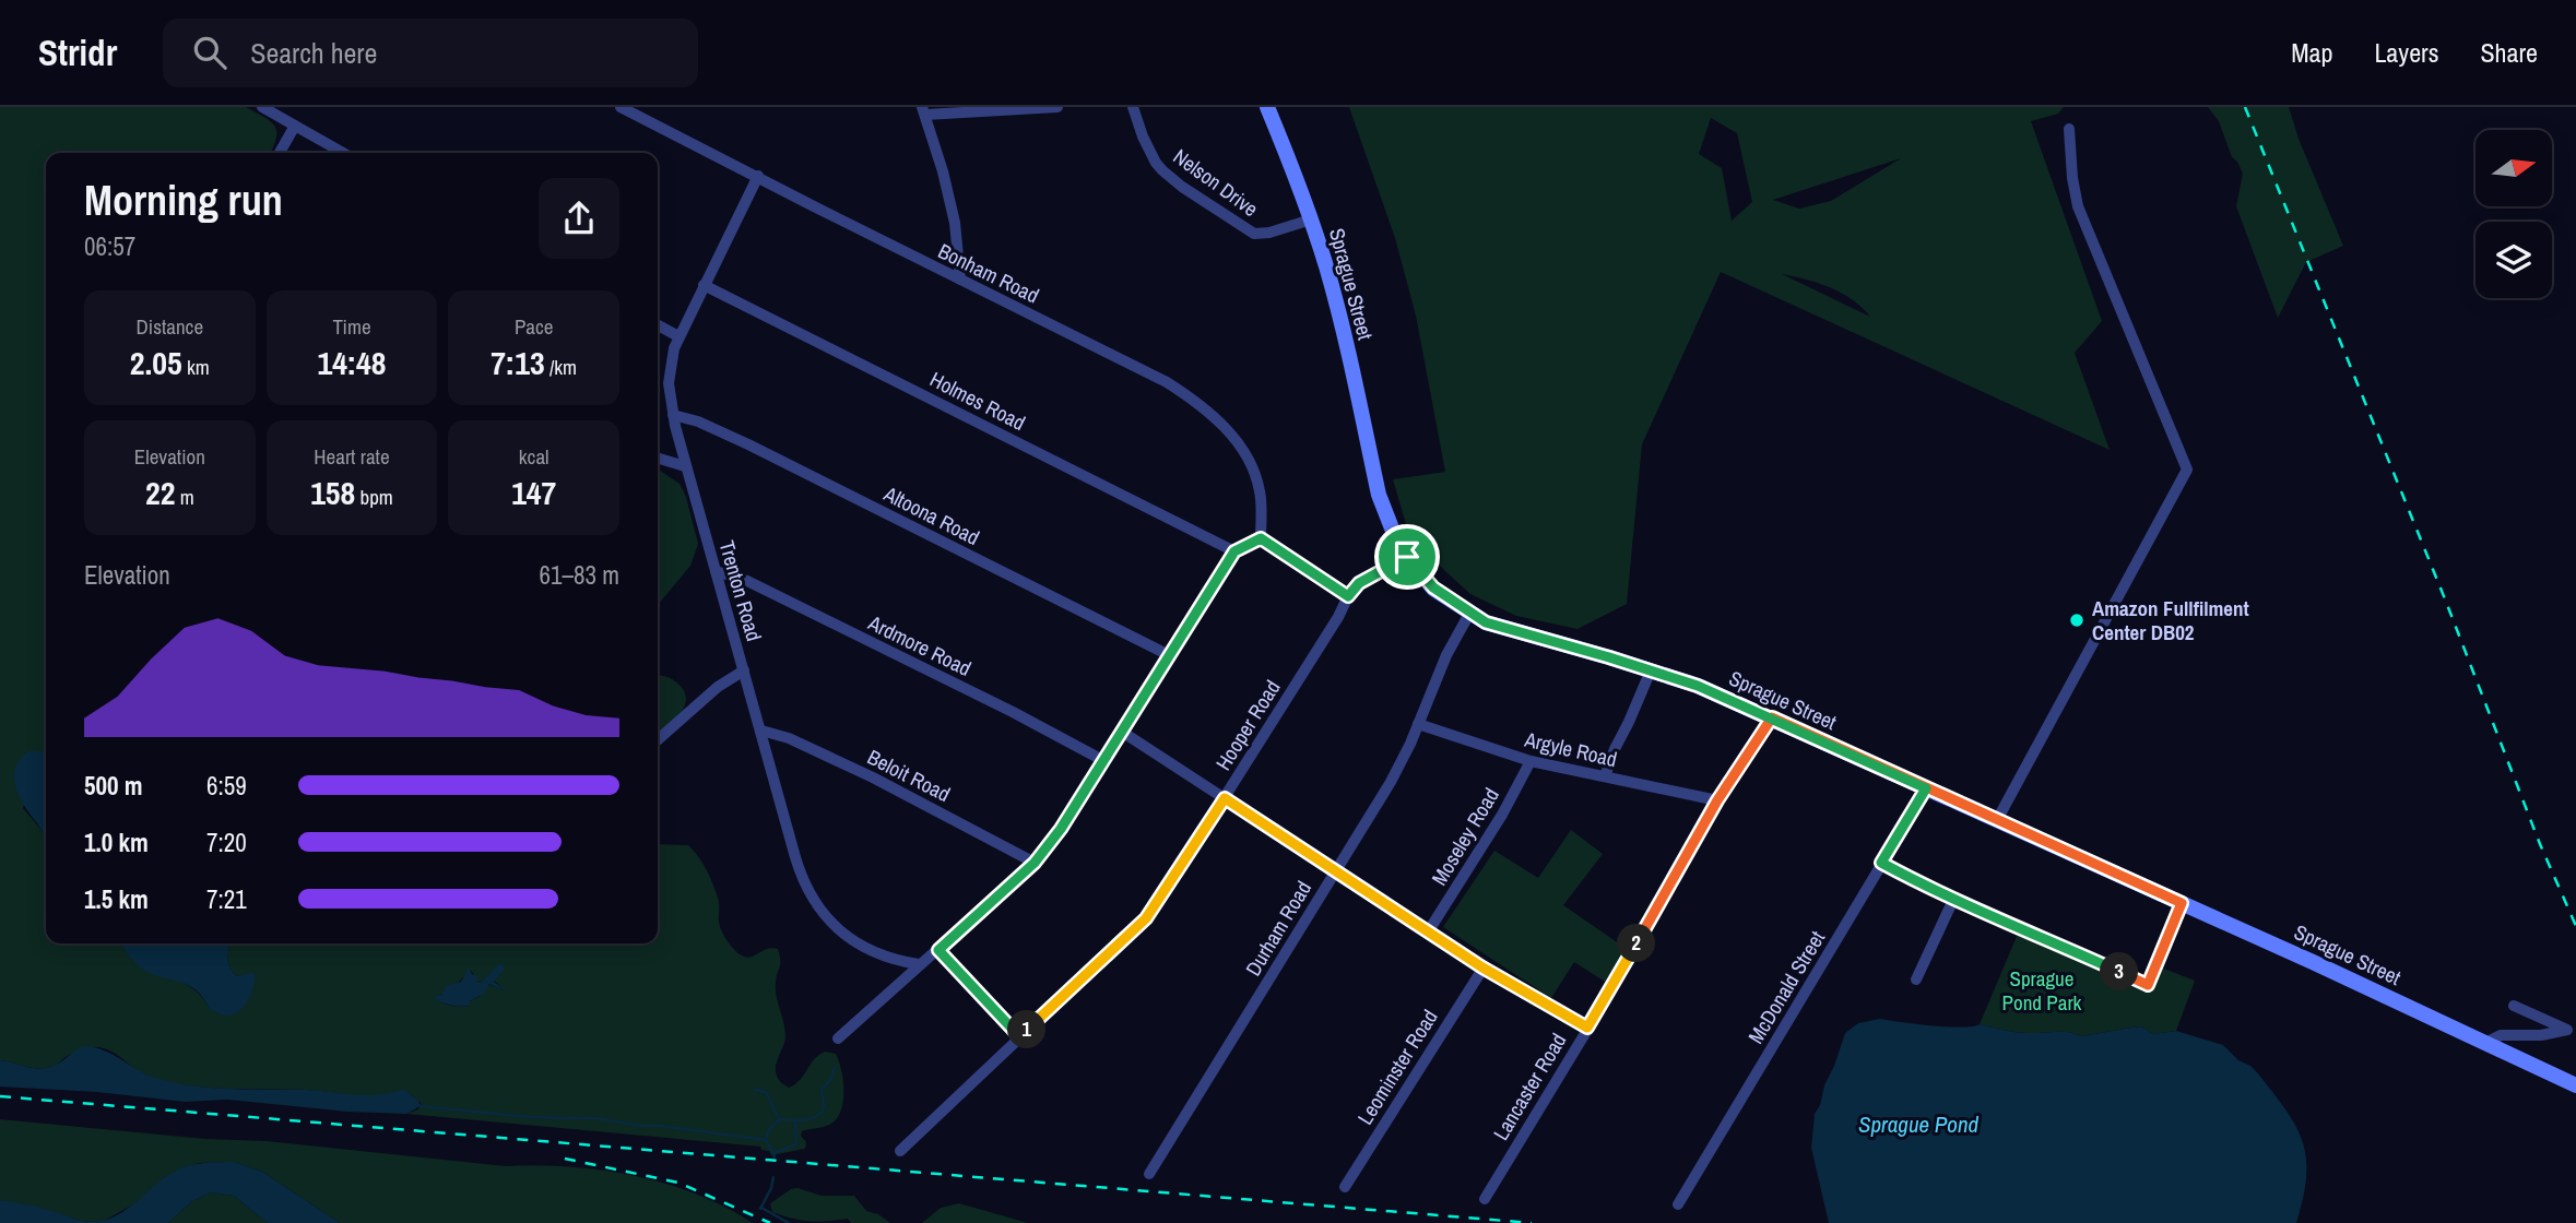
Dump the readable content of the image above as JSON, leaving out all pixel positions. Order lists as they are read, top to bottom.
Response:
{
  "streets": {
    "main road": ["Sprague Street"],
    "street": [
      "Nelson Drive",
      "Bonham Road",
      "Holmes Road",
      "Altoona Road",
      "Trenton Road",
      "Ardmore Road",
      "Hooper Road",
      "Argyle Road",
      "Beloit Road",
      "Moseley Road",
      "Durham Road",
      "McDonald Street",
      "Leominster Road",
      "Lancaster Road"
    ]
  },
  "crossings": [
    ["Nelson Drive", "Sprague Street"],
    ["Bonham Road", "Trenton Road"],
    ["Sprague Street", "Hooper Road"],
    ["Sprague Street", "Durham Road"],
    ["Sprague Street", "McDonald Street"],
    ["Sprague Street", "Lancaster Road"],
    ["Holmes Road", "Trenton Road"],
    ["Altoona Road", "Trenton Road"],
    ["Trenton Road", "Ardmore Road"],
    ["Trenton Road", "Beloit Road"],
    ["Argyle Road", "Moseley Road"],
    ["Argyle Road", "Durham Road"],
    ["Argyle Road", "Lancaster Road"]
  ],
  "water": ["Sprague Pond"],
  "parks": ["Sprague Pond Park"],
  "places": ["Amazon Fullfilment Center DB02"],
  "north": "right",
  "page": {
    "header": "Stridr",
    "search": "Search here",
    "nav": ["Map", "Layers", "Share"],
    "heading": ["Morning run", "06:57"],
    "stats": [
      ["Distance", "2.05 km"],
      ["Time", "14:48"],
      ["Pace", "7:13 /km"],
      ["Elevation", "22 m"],
      ["Heart rate", "158 bpm"],
      ["kcal", "147"]
    ],
    "chart": ["Elevation", "61–83 m"],
    "list": [
      {
        "name": "500 m",
        "note": "6:59"
      },
      {
        "name": "1.0 km",
        "note": "7:20"
      },
      {
        "name": "1.5 km",
        "note": "7:21"
      }
    ],
    "pins": ["2", "3", "1"]
  }
}
